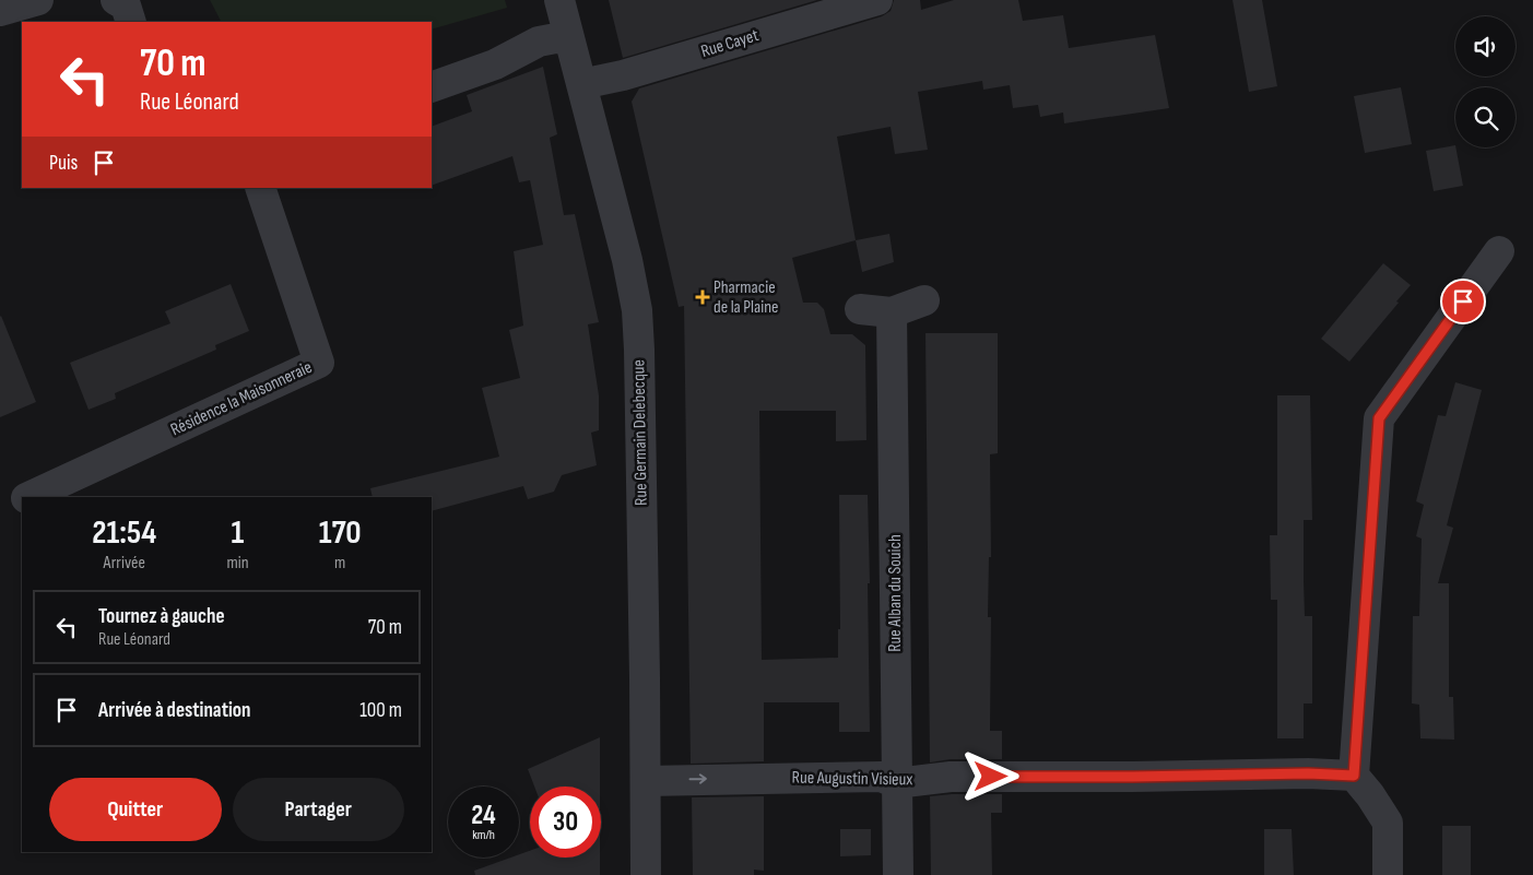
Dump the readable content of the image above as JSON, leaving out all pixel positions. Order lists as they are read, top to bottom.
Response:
{
  "streets": {
    "street": [
      "Rue Cayet",
      "Résidence la Maisonneraie",
      "Rue Germain Delebecque",
      "Rue Alban du Souich",
      "Rue Augustin Visieux"
    ]
  },
  "crossings": [
    ["Rue Cayet", "Rue Germain Delebecque"],
    ["Rue Germain Delebecque", "Rue Augustin Visieux"],
    ["Rue Alban du Souich", "Rue Augustin Visieux"]
  ],
  "one_way": ["Rue Augustin Visieux"],
  "places": {
    "health": ["Pharmacie de la Plaine"]
  },
  "page": {
    "turn": ["70 m", "Rue Léonard"],
    "then": "Puis",
    "eta": [
      "21:54",
      "Arrivée",
      "1",
      "min",
      "170",
      "m"
    ],
    "list": [
      {
        "name": "Tournez à gauche",
        "note": "Rue Léonard",
        "value": "70 m"
      },
      {
        "name": "Arrivée à destination",
        "value": "100 m"
      }
    ],
    "buttons": ["Quitter", "Partager"],
    "speed": "24 km/h",
    "limit": "30"
  }
}
